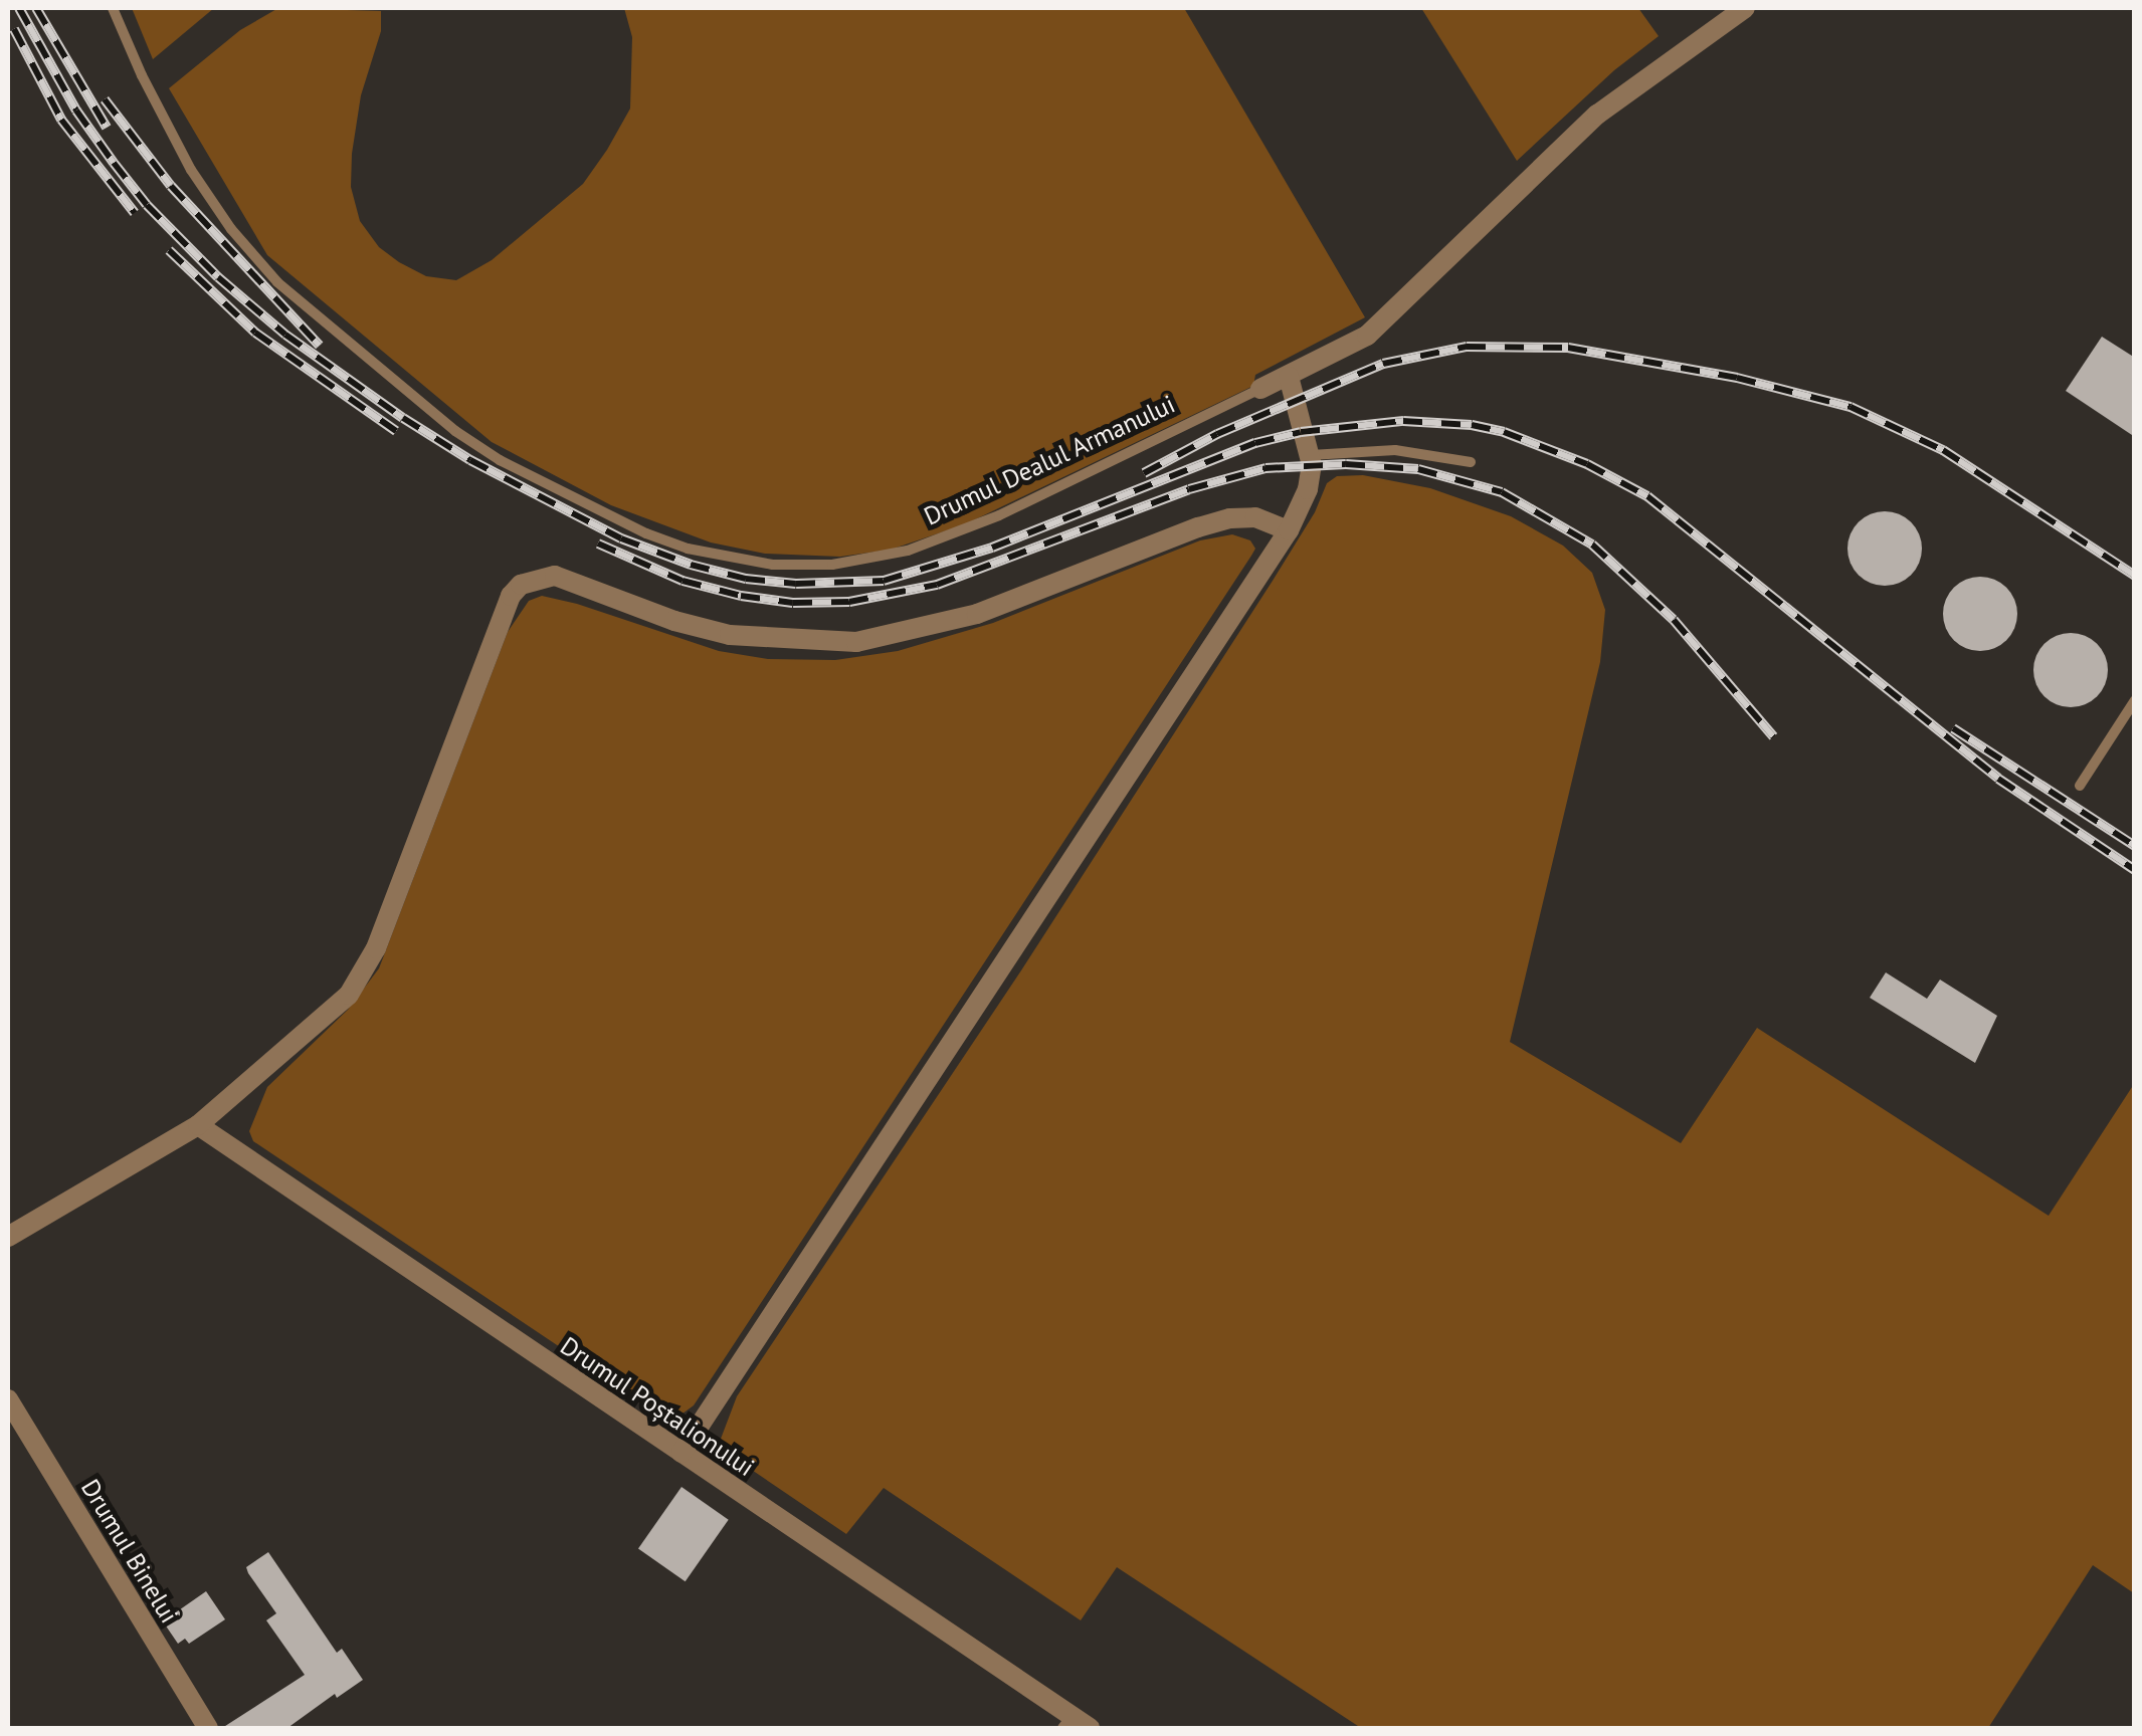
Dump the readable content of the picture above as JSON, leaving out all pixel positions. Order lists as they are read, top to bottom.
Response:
{
  "streets": {
    "street": ["Drumul Dealul Armanului", "Drumul Poștalionului", "Drumul Binelui"]
  }
}
